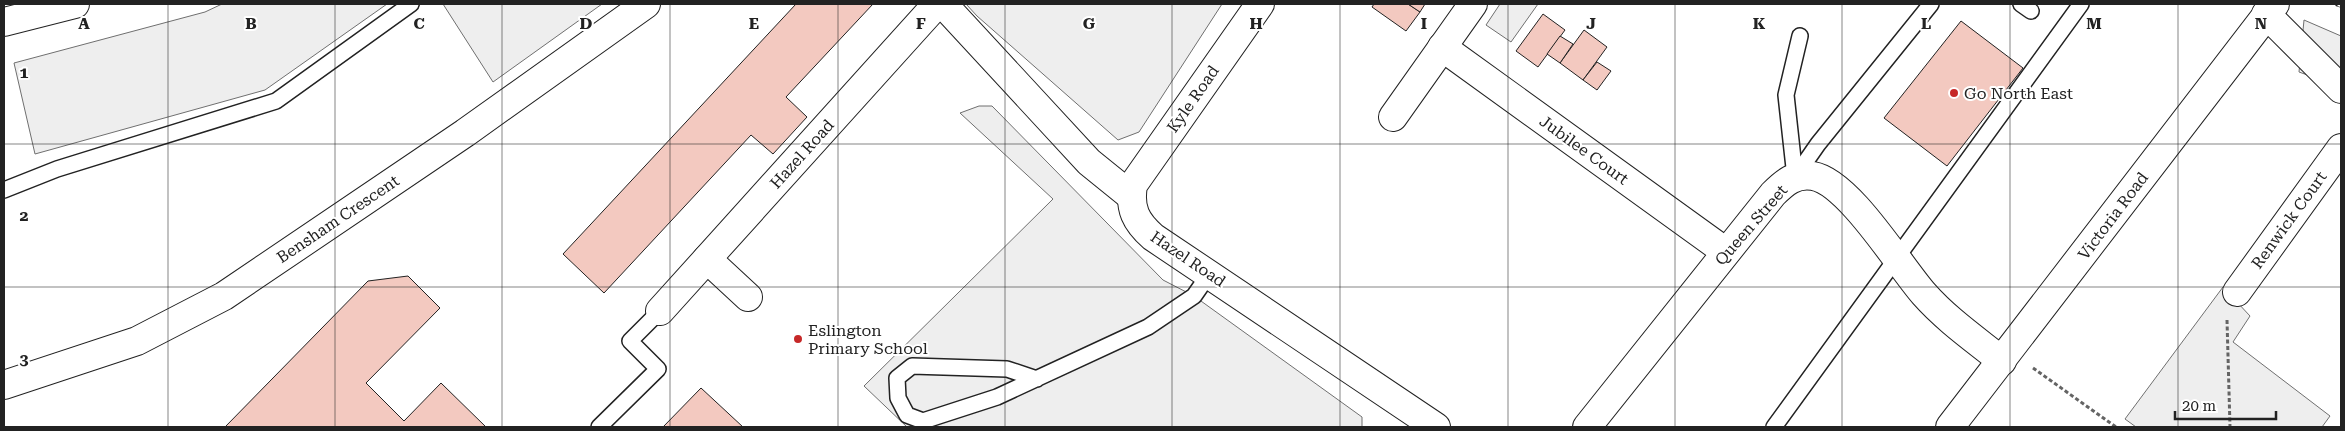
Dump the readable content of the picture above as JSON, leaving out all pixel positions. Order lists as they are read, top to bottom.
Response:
{
  "streets": {
    "street": [
      "Kyle Road",
      "Jubilee Court",
      "Hazel Road",
      "Victoria Road",
      "Bensham Crescent",
      "Renwick Court",
      "Queen Street"
    ]
  },
  "crossings": [
    ["Kyle Road", "Hazel Road"],
    ["Jubilee Court", "Queen Street"],
    ["Victoria Road", "Queen Street"]
  ],
  "places": ["Go North East", "Eslington Primary School"],
  "scale_bar": "20 m",
  "grid": {
    "columns": [
      "A",
      "B",
      "C",
      "D",
      "E",
      "F",
      "G",
      "H",
      "I",
      "J",
      "K",
      "L",
      "M",
      "N"
    ],
    "rows": ["1", "2", "3"]
  }
}
